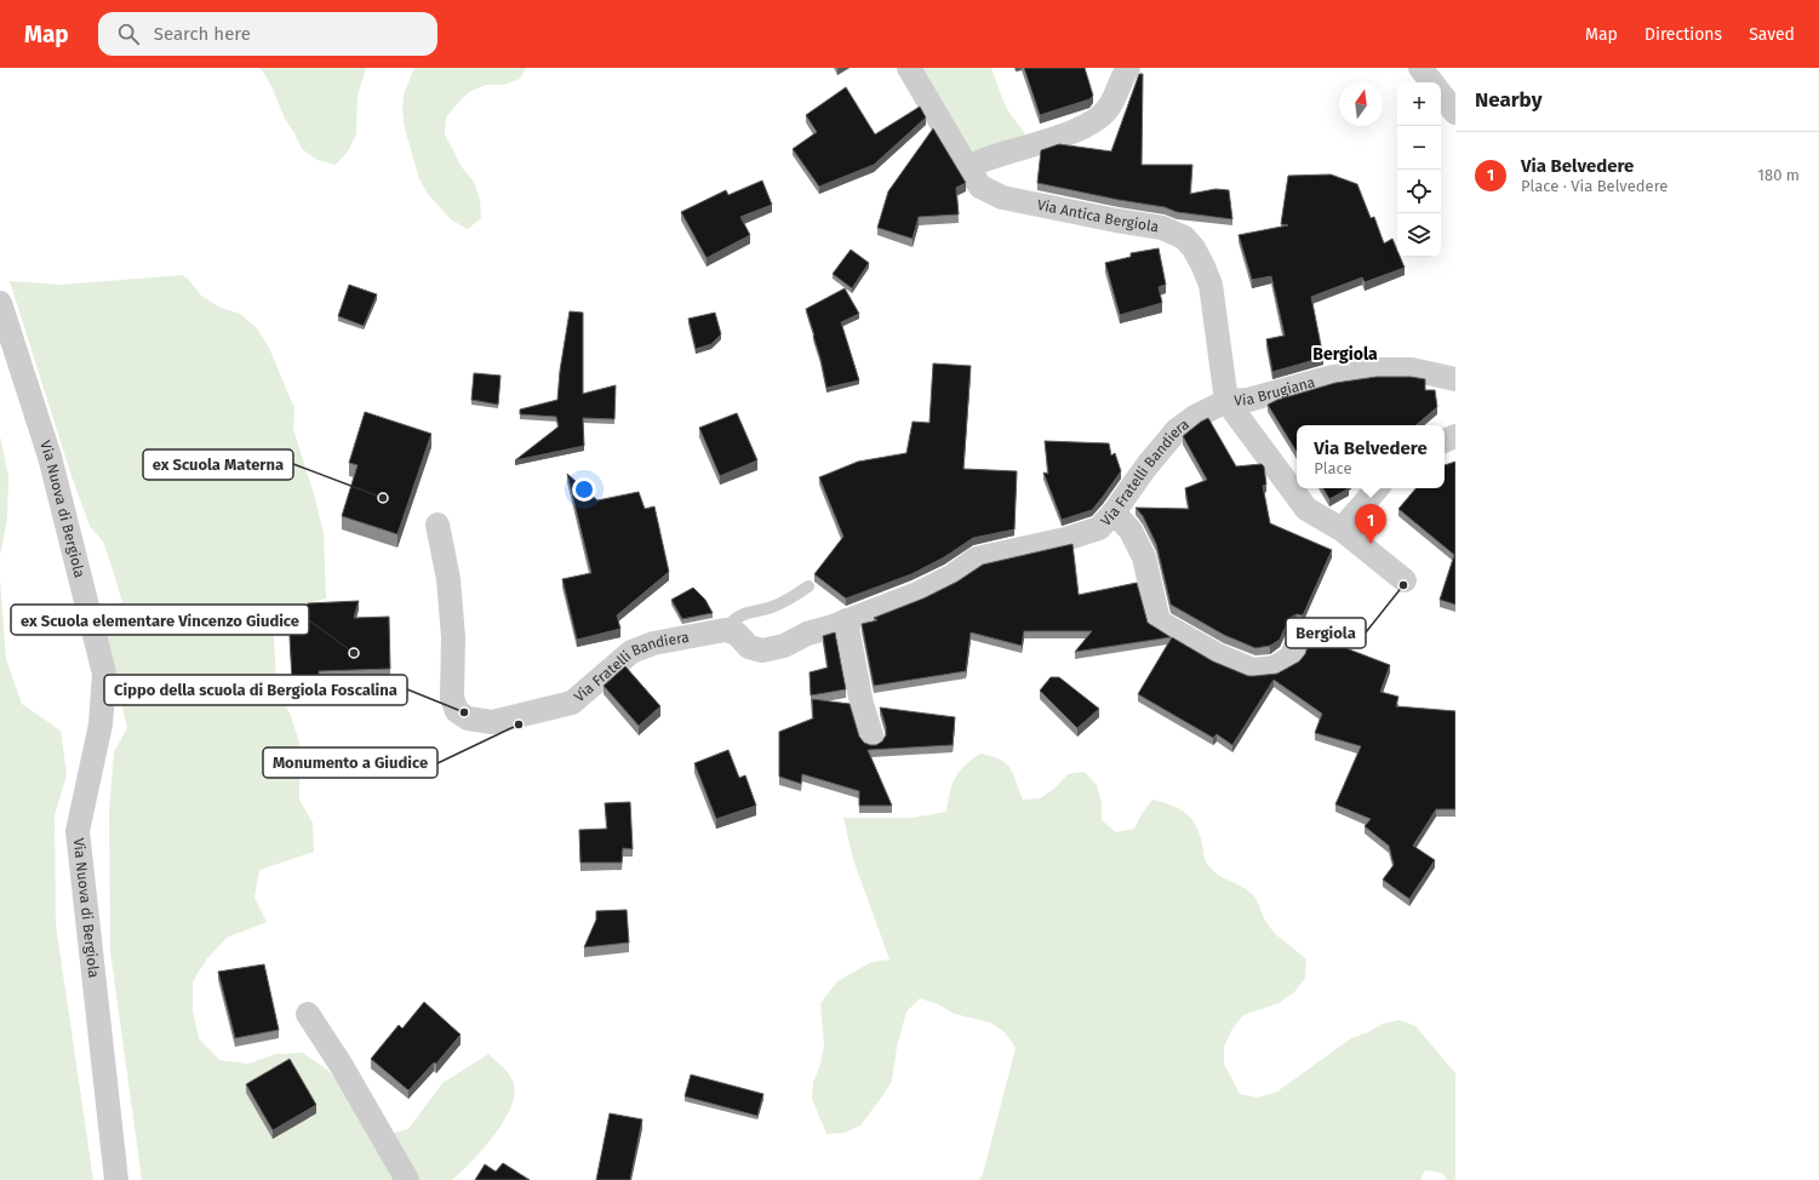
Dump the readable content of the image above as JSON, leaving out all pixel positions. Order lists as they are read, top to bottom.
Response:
{
  "streets": {
    "street": [
      "Via Antica Bergiola",
      "Via Brugiana",
      "Via Fratelli Bandiera",
      "Via Nuova di Bergiola"
    ]
  },
  "crossings": [
    ["Via Antica Bergiola", "Via Brugiana"],
    ["Via Antica Bergiola", "Via Fratelli Bandiera"],
    ["Via Brugiana", "Via Fratelli Bandiera"]
  ],
  "districts": ["Bergiola"],
  "places": [
    "ex Scuola Materna",
    "Bergiola",
    "ex Scuola elementare Vincenzo Giudice",
    "Cippo della scuola di Bergiola Foscalina",
    "Monumento a Giudice"
  ],
  "north": "top",
  "page": {
    "header": "Map",
    "search": "Search here",
    "nav": ["Map", "Directions", "Saved"],
    "heading": "Nearby",
    "map_buttons": ["+", "−"],
    "list": [
      {
        "mark": "1",
        "name": "Via Belvedere",
        "note": "Place · Via Belvedere",
        "value": "180 m"
      }
    ],
    "popup": ["Via Belvedere", "Place"],
    "pins": "1"
  }
}
